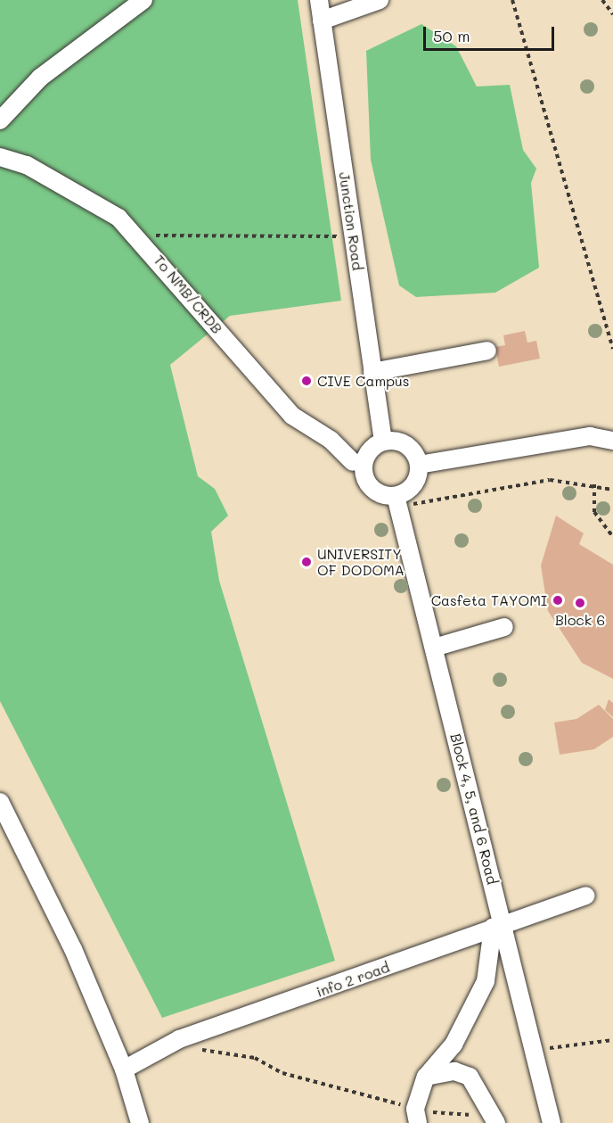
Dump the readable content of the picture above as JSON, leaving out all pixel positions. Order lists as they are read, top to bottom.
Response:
{
  "streets": {
    "street": [
      "Junction Road",
      "To NMB/CRDB",
      "Block 4, 5, and 6 Road",
      "info 2 road"
    ]
  },
  "crossings": [
    ["Junction Road", "Block 4, 5, and 6 Road"],
    ["Block 4, 5, and 6 Road", "info 2 road"]
  ],
  "places": [
    "CIVE Campus",
    "UNIVERSITY OF DODOMA",
    "Casfeta TAYOMI",
    "Block 6"
  ],
  "scale_bar": "50 m"
}
